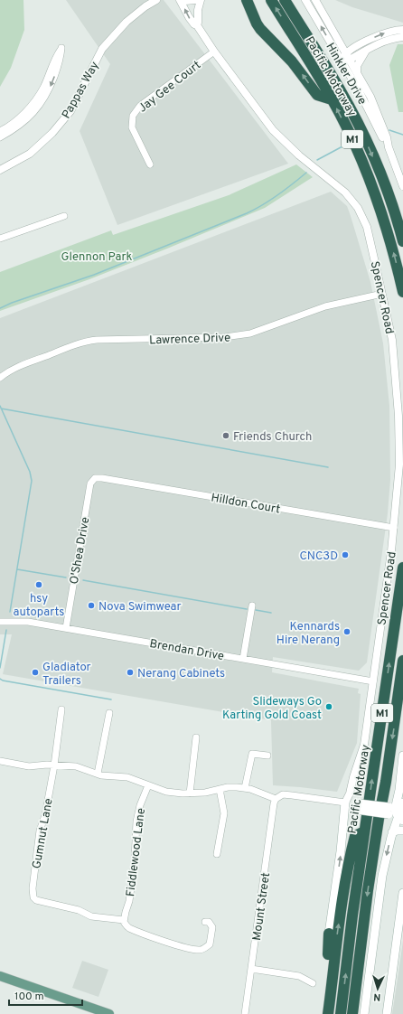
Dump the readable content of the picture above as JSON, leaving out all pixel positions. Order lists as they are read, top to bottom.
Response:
{
  "streets": {
    "highway": ["Pacific Motorway", "M1"],
    "street": [
      "Hinkler Drive",
      "Jay Gee Court",
      "Pappas Way",
      "Spencer Road",
      "Lawrence Drive",
      "Hilldon Court",
      "O'Shea Drive",
      "Brendan Drive",
      "Gumnut Lane",
      "Fiddlewood Lane",
      "Mount Street"
    ]
  },
  "crossings": [
    ["Jay Gee Court", "Spencer Road"],
    ["Spencer Road", "Lawrence Drive"],
    ["Spencer Road", "Hilldon Court"],
    ["Spencer Road", "Brendan Drive"],
    ["Hilldon Court", "O'Shea Drive"],
    ["O'Shea Drive", "Brendan Drive"],
    ["Gumnut Lane", "Fiddlewood Lane"]
  ],
  "parks": ["Glennon Park"],
  "places": [
    "Friends Church",
    "CNC3D",
    "hsy autoparts",
    "Nova Swimwear",
    "Kennards Hire Nerang",
    "Gladiator Trailers",
    "Nerang Cabinets",
    "Slideways Go Karting Gold Coast"
  ],
  "scale_bar": "100 m",
  "north": "bottom"
}
